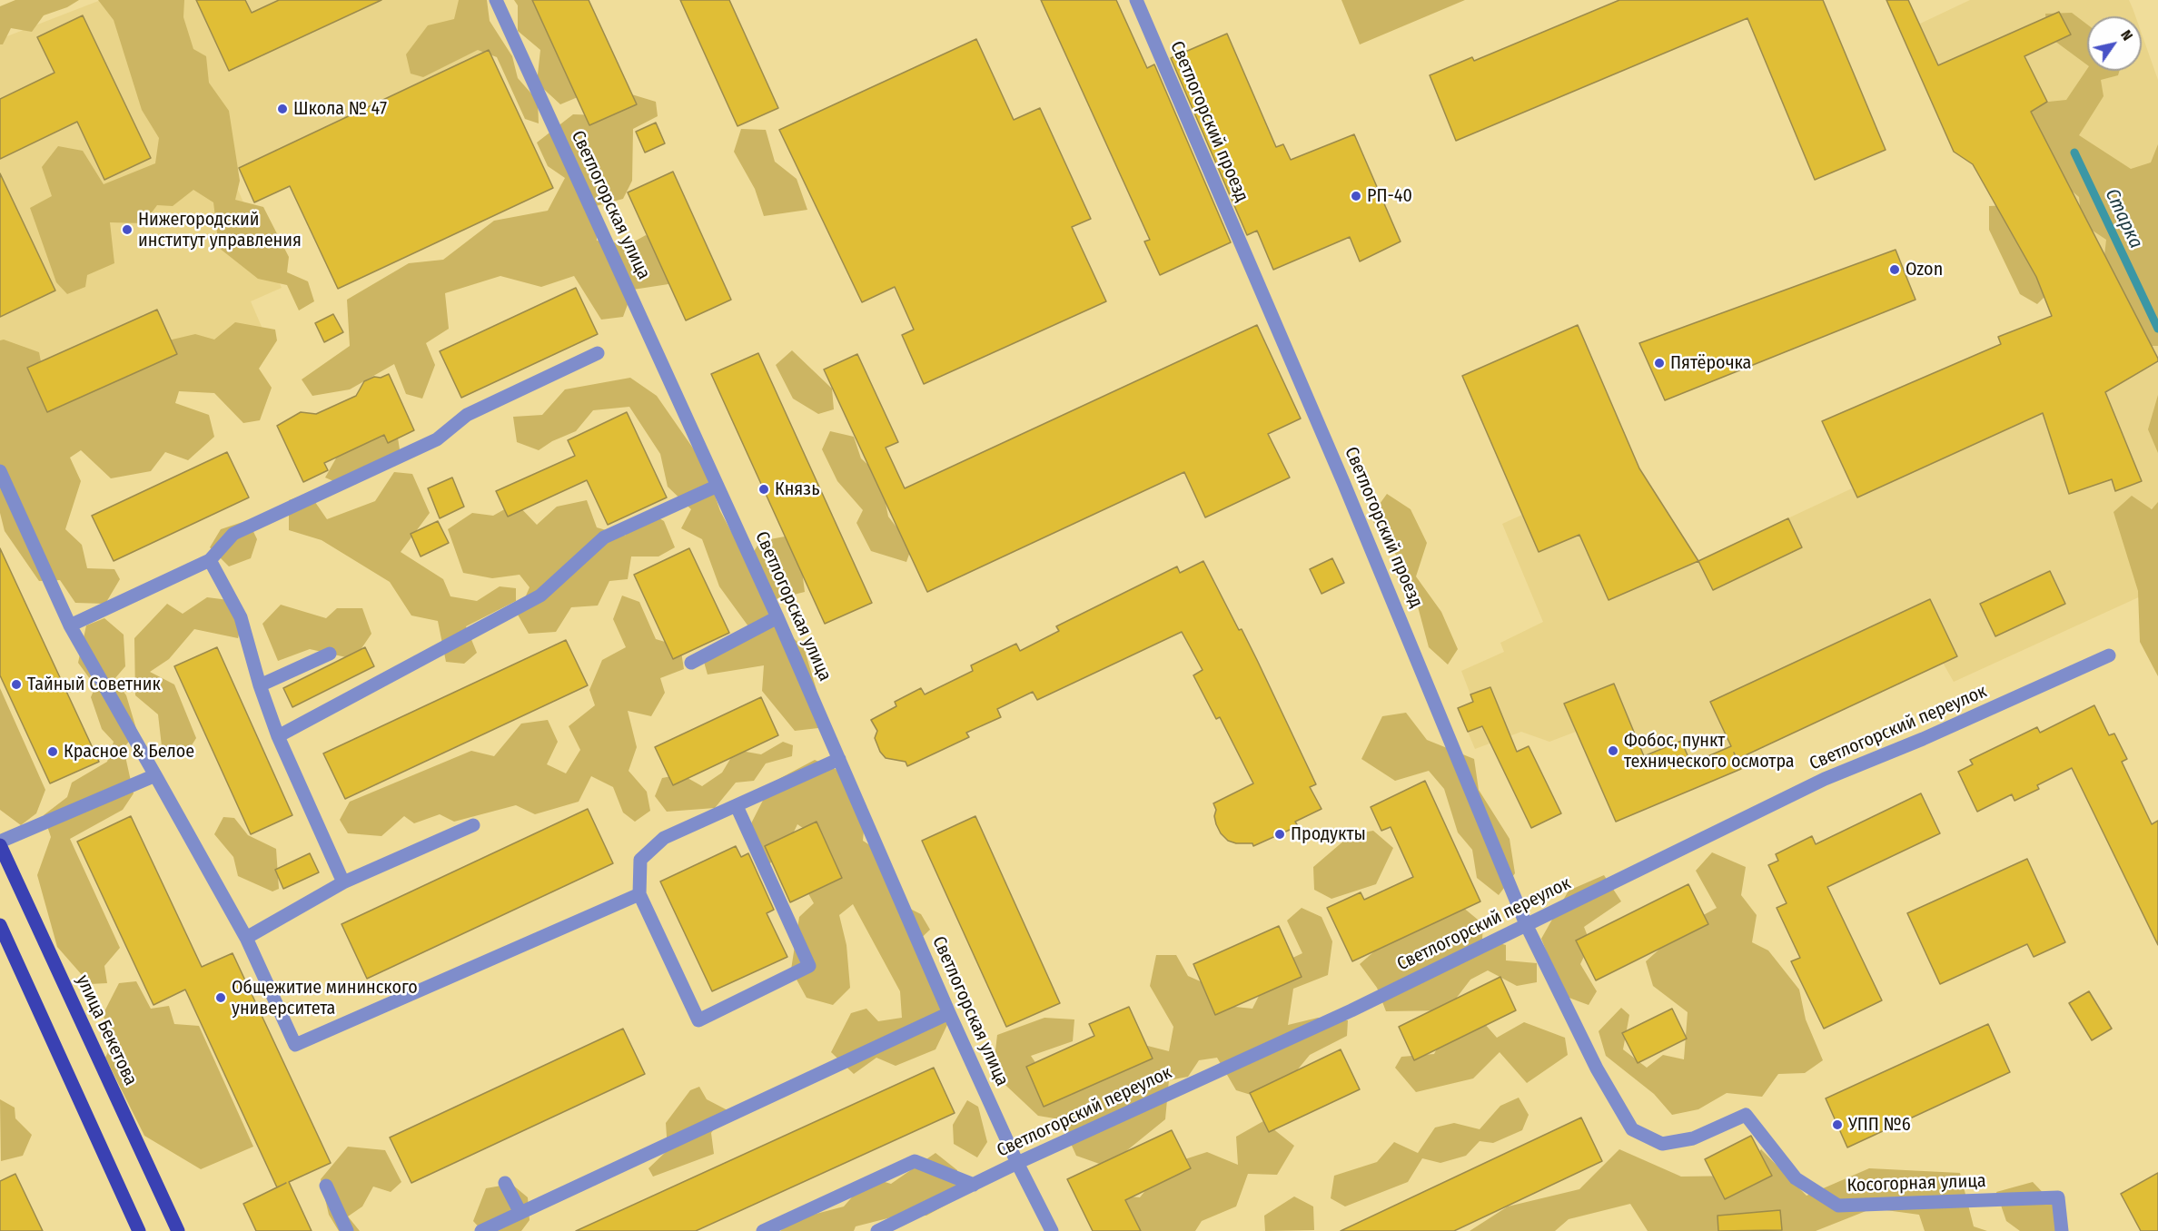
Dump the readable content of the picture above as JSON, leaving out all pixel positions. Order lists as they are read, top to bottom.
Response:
{
  "streets": {
    "main road": ["улица Бекетова"],
    "street": [
      "Светлогорский проезд",
      "Светлогорская улица",
      "Светлогорский переулок",
      "Косогорная улица"
    ]
  },
  "crossings": [
    ["Светлогорский проезд", "Светлогорский переулок"],
    ["Светлогорский проезд", "Косогорная улица"],
    ["Светлогорская улица", "Светлогорский переулок"]
  ],
  "water": ["Старка"],
  "places": [
    "Школа № 47",
    "РП-40",
    "Нижегородский институт управления",
    "Ozon",
    "Пятёрочка",
    "Князь",
    "Тайный Советник",
    "Фобос, пункт технического осмотра",
    "Красное & Белое",
    "Продукты",
    "Общежитие мининского университета",
    "УПП №6"
  ],
  "north": "top right"
}
